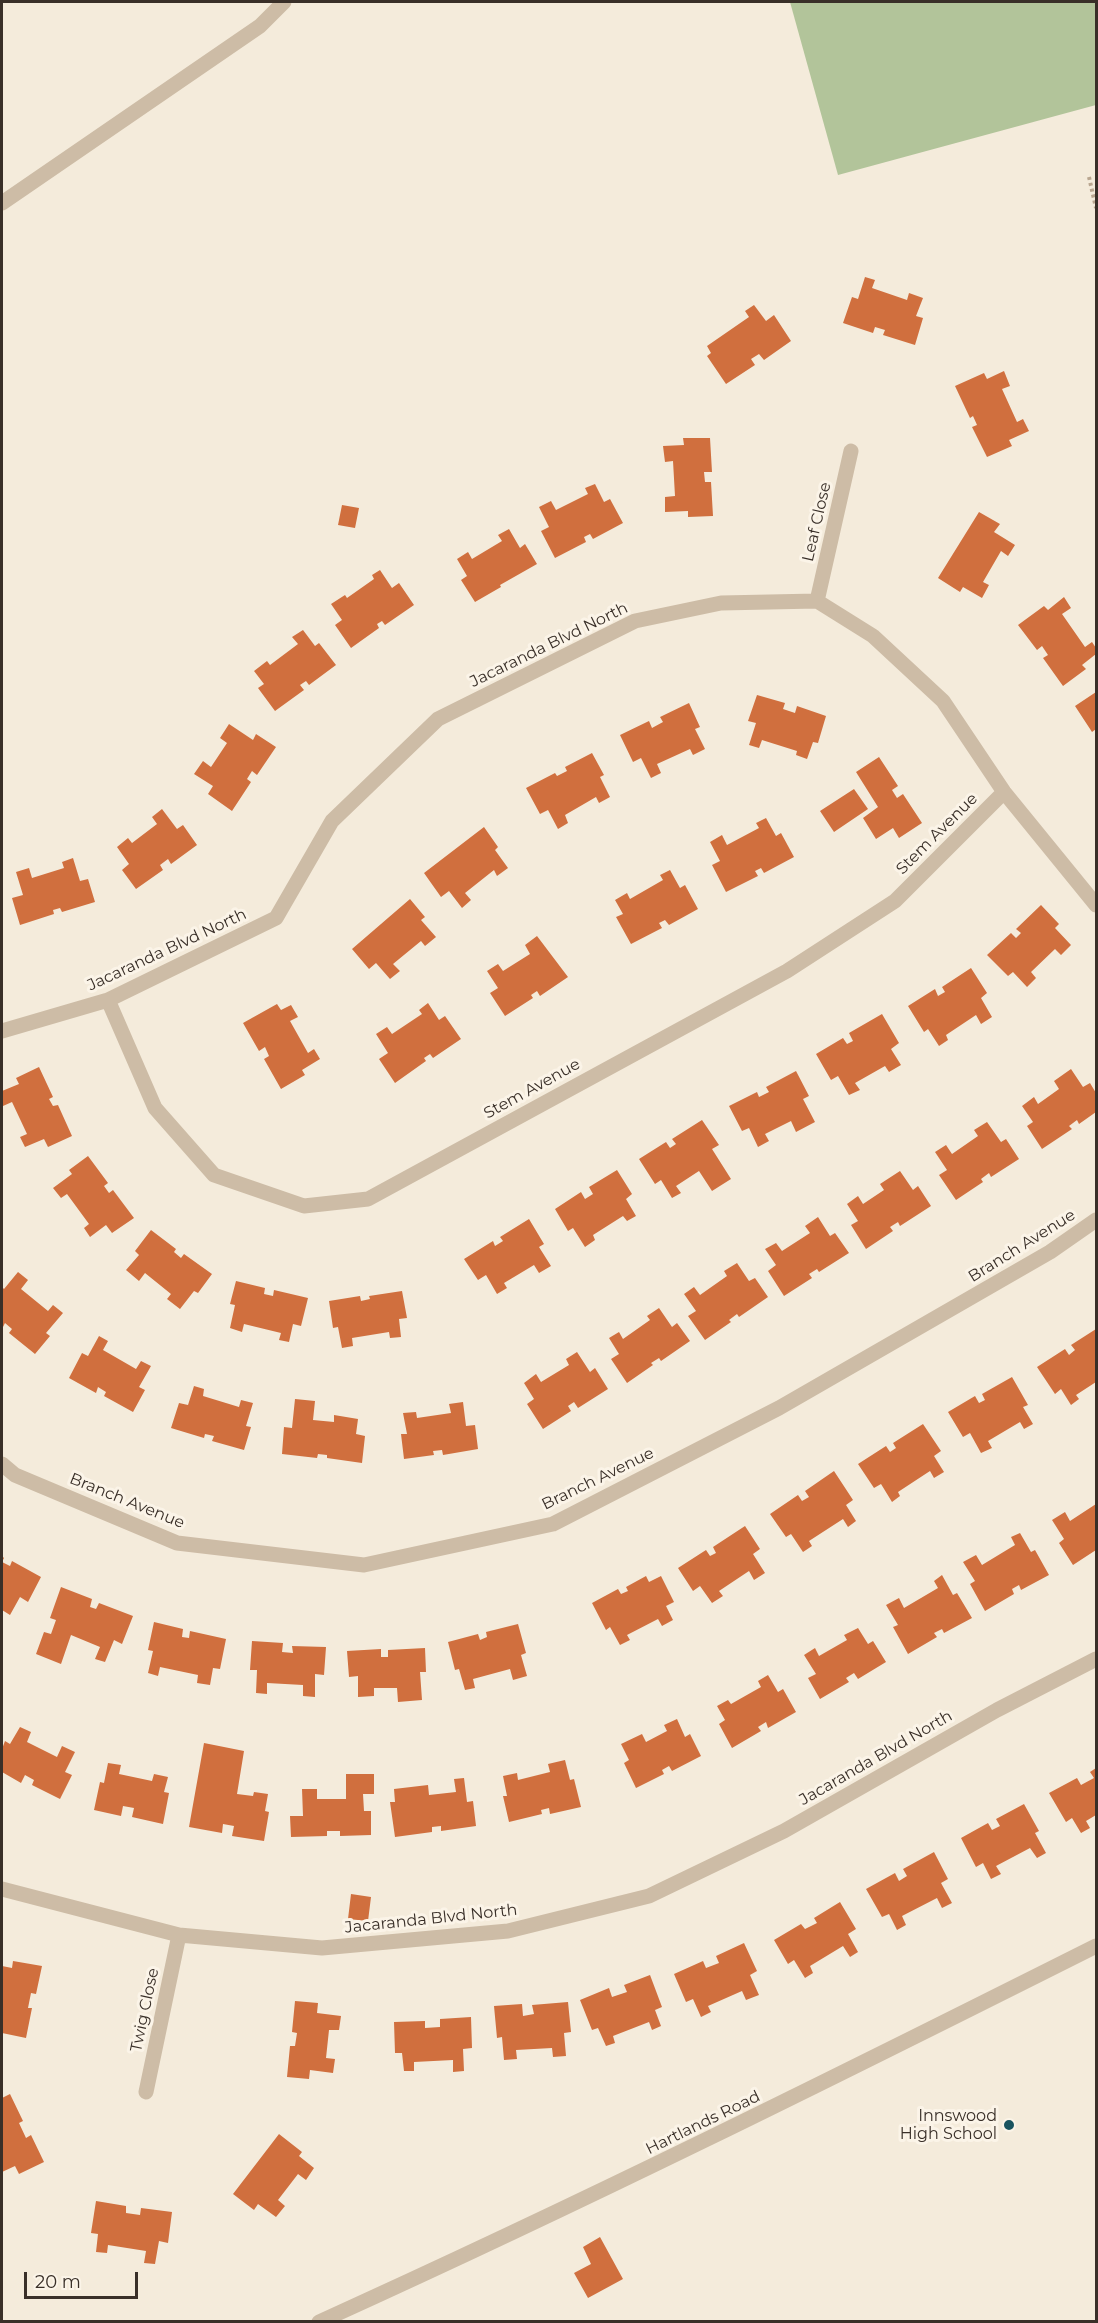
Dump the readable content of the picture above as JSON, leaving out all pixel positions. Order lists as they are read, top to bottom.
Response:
{
  "streets": {
    "street": [
      "Leaf Close",
      "Jacaranda Blvd North",
      "Stem Avenue",
      "Branch Avenue",
      "Twig Close",
      "Hartlands Road"
    ]
  },
  "crossings": [
    ["Leaf Close", "Jacaranda Blvd North"],
    ["Jacaranda Blvd North", "Stem Avenue"],
    ["Jacaranda Blvd North", "Twig Close"]
  ],
  "places": ["Innswood High School"],
  "scale_bar": "20 m"
}
